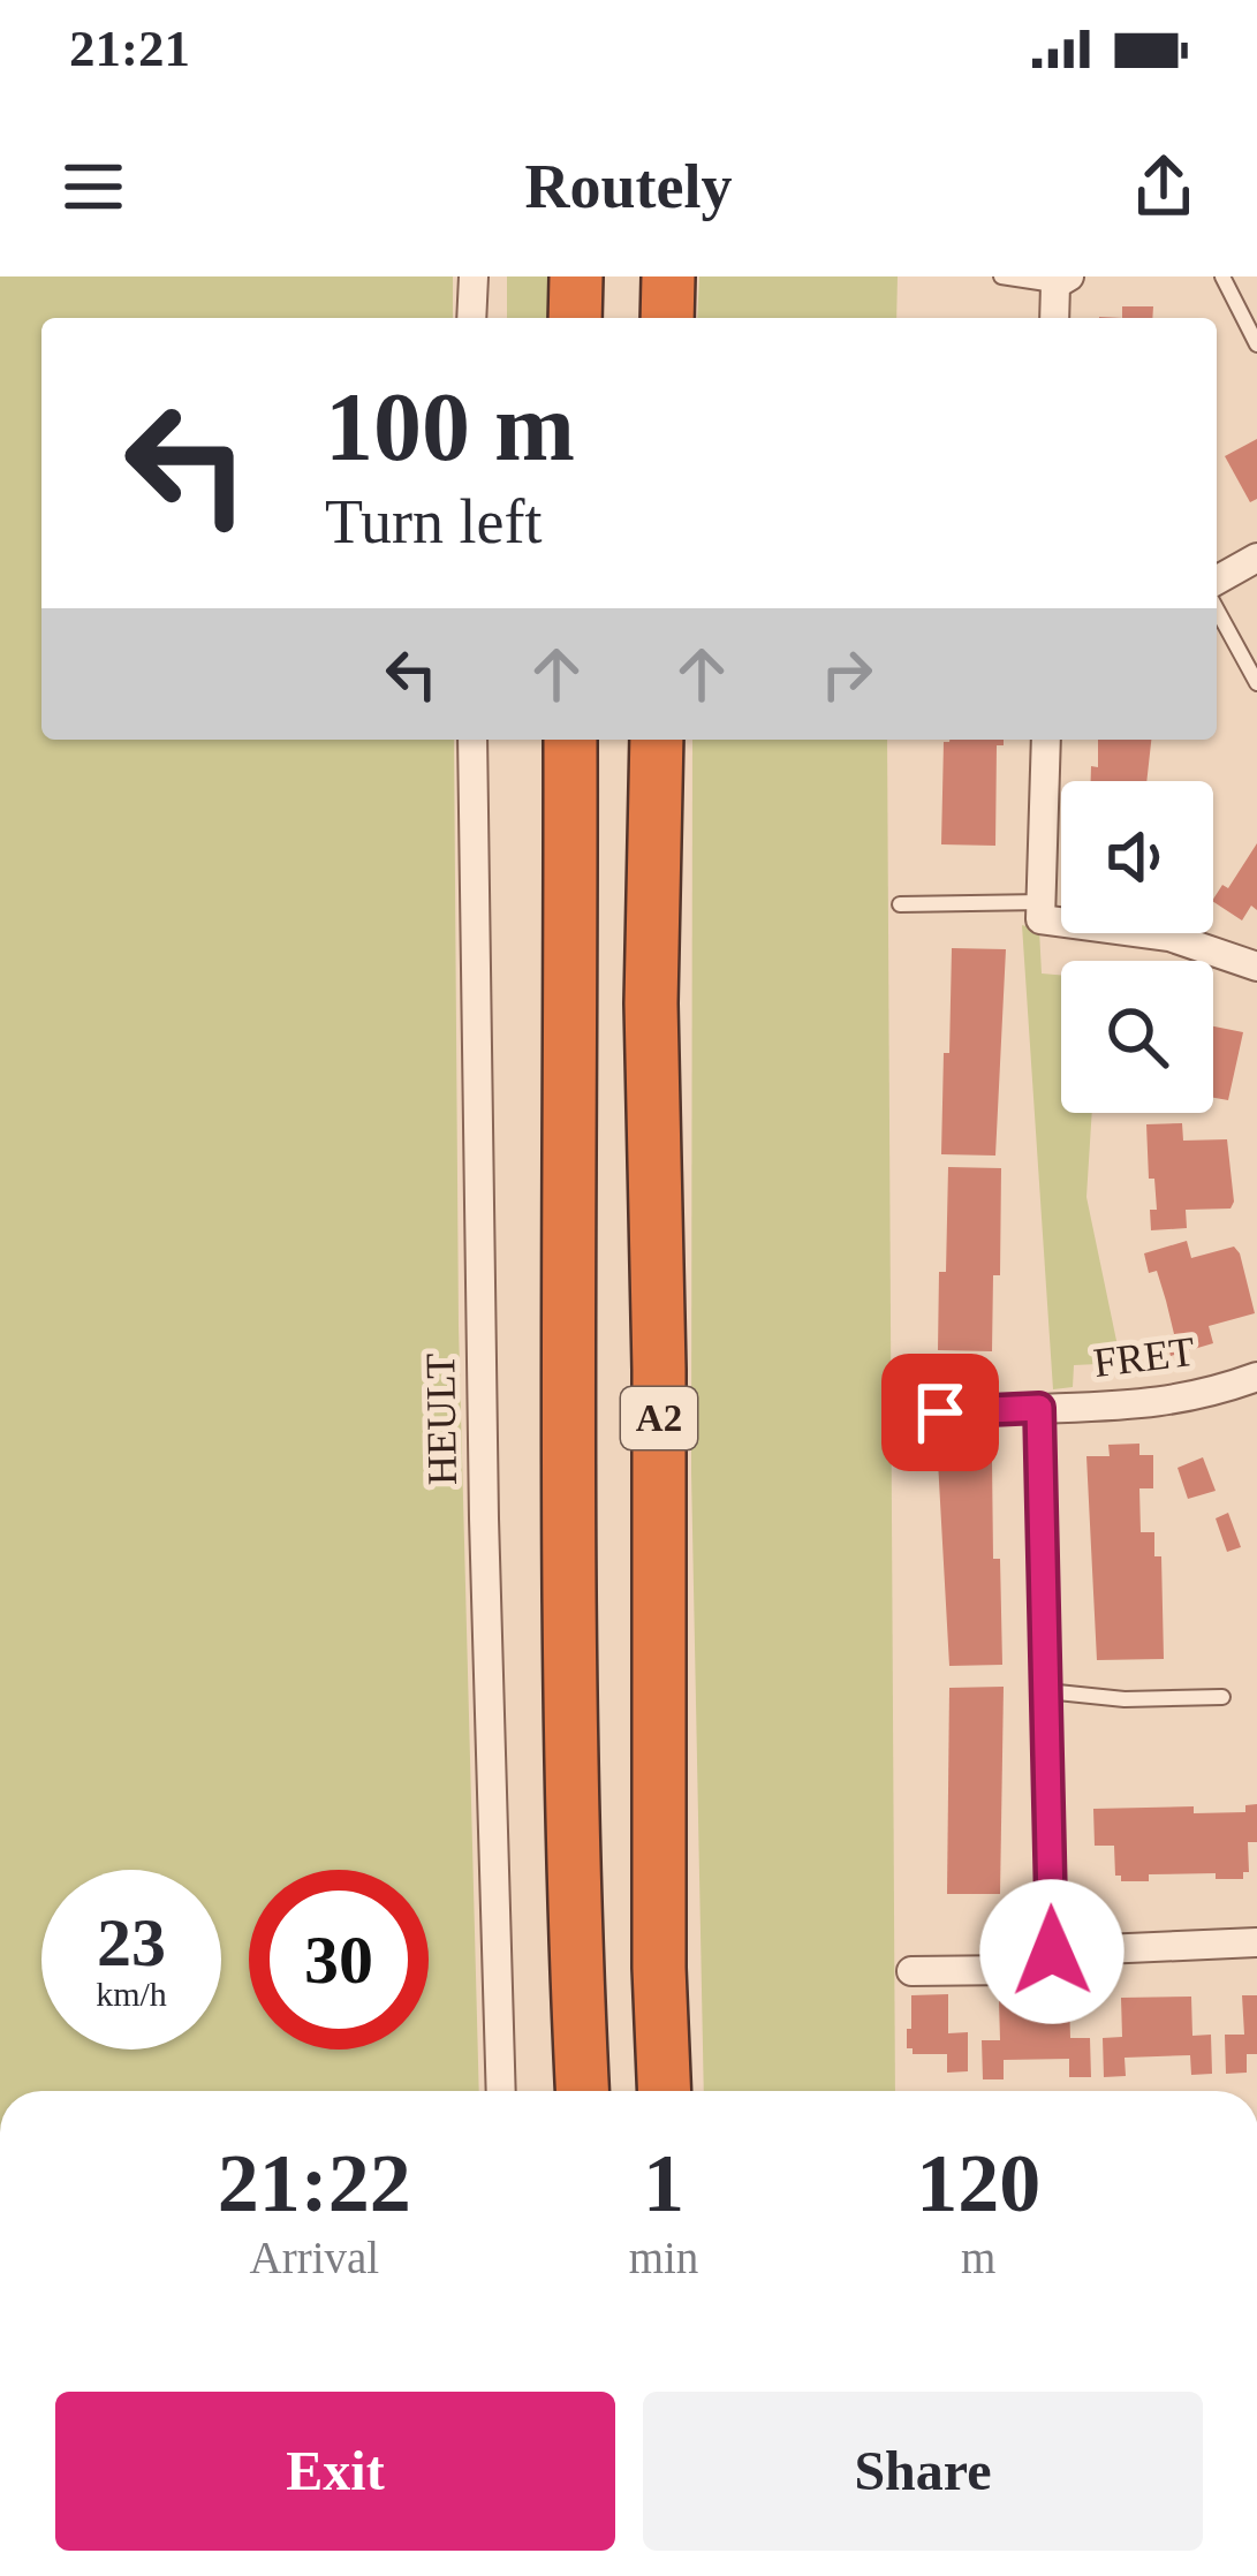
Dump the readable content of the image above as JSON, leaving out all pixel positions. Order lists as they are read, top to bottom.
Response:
{
  "streets": {
    "highway": ["A2"],
    "street": ["FRET", "HEULT"]
  },
  "page": {
    "status": "21:21",
    "header": "Routely",
    "turn": ["100 m", "Turn left"],
    "speed": "23 km/h",
    "limit": "30",
    "eta": [
      "21:22",
      "Arrival",
      "1",
      "min",
      "120",
      "m"
    ],
    "buttons": ["Exit", "Share"]
  }
}
